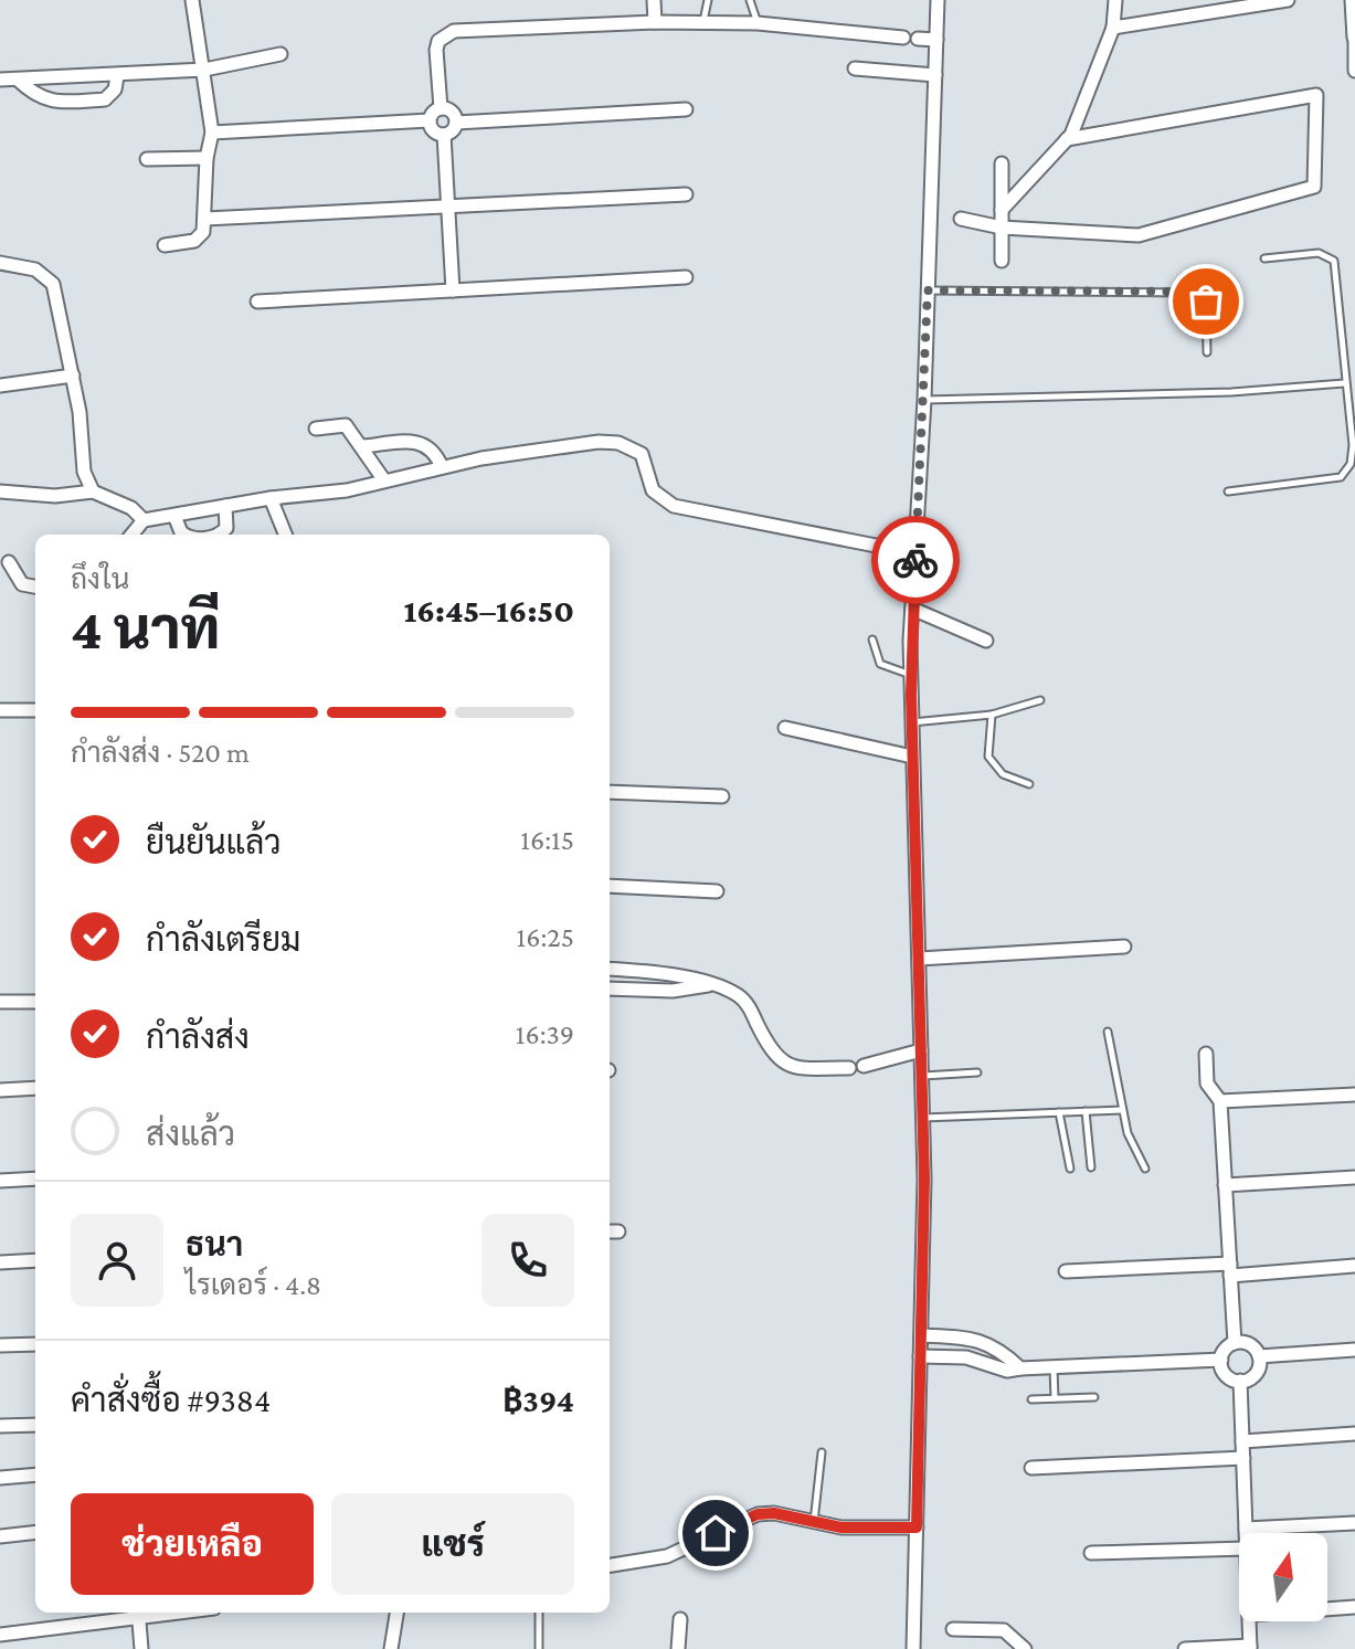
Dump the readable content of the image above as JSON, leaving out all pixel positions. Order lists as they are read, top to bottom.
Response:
{
  "north": "top",
  "page": {
    "heading": ["4 นาที", "ถึงใน", "16:45–16:50"],
    "panel": [
      "ธนา",
      "ไรเดอร์ · 4.8",
      "คำสั่งซื้อ #9384",
      "฿394"
    ],
    "bar": "กำลังส่ง · 520 m",
    "list": [
      ["ยืนยันแล้ว", "16:15"],
      ["กำลังเตรียม", "16:25"],
      ["กำลังส่ง", "16:39"],
      "ส่งแล้ว"
    ],
    "buttons": ["ช่วยเหลือ", "แชร์"]
  }
}
